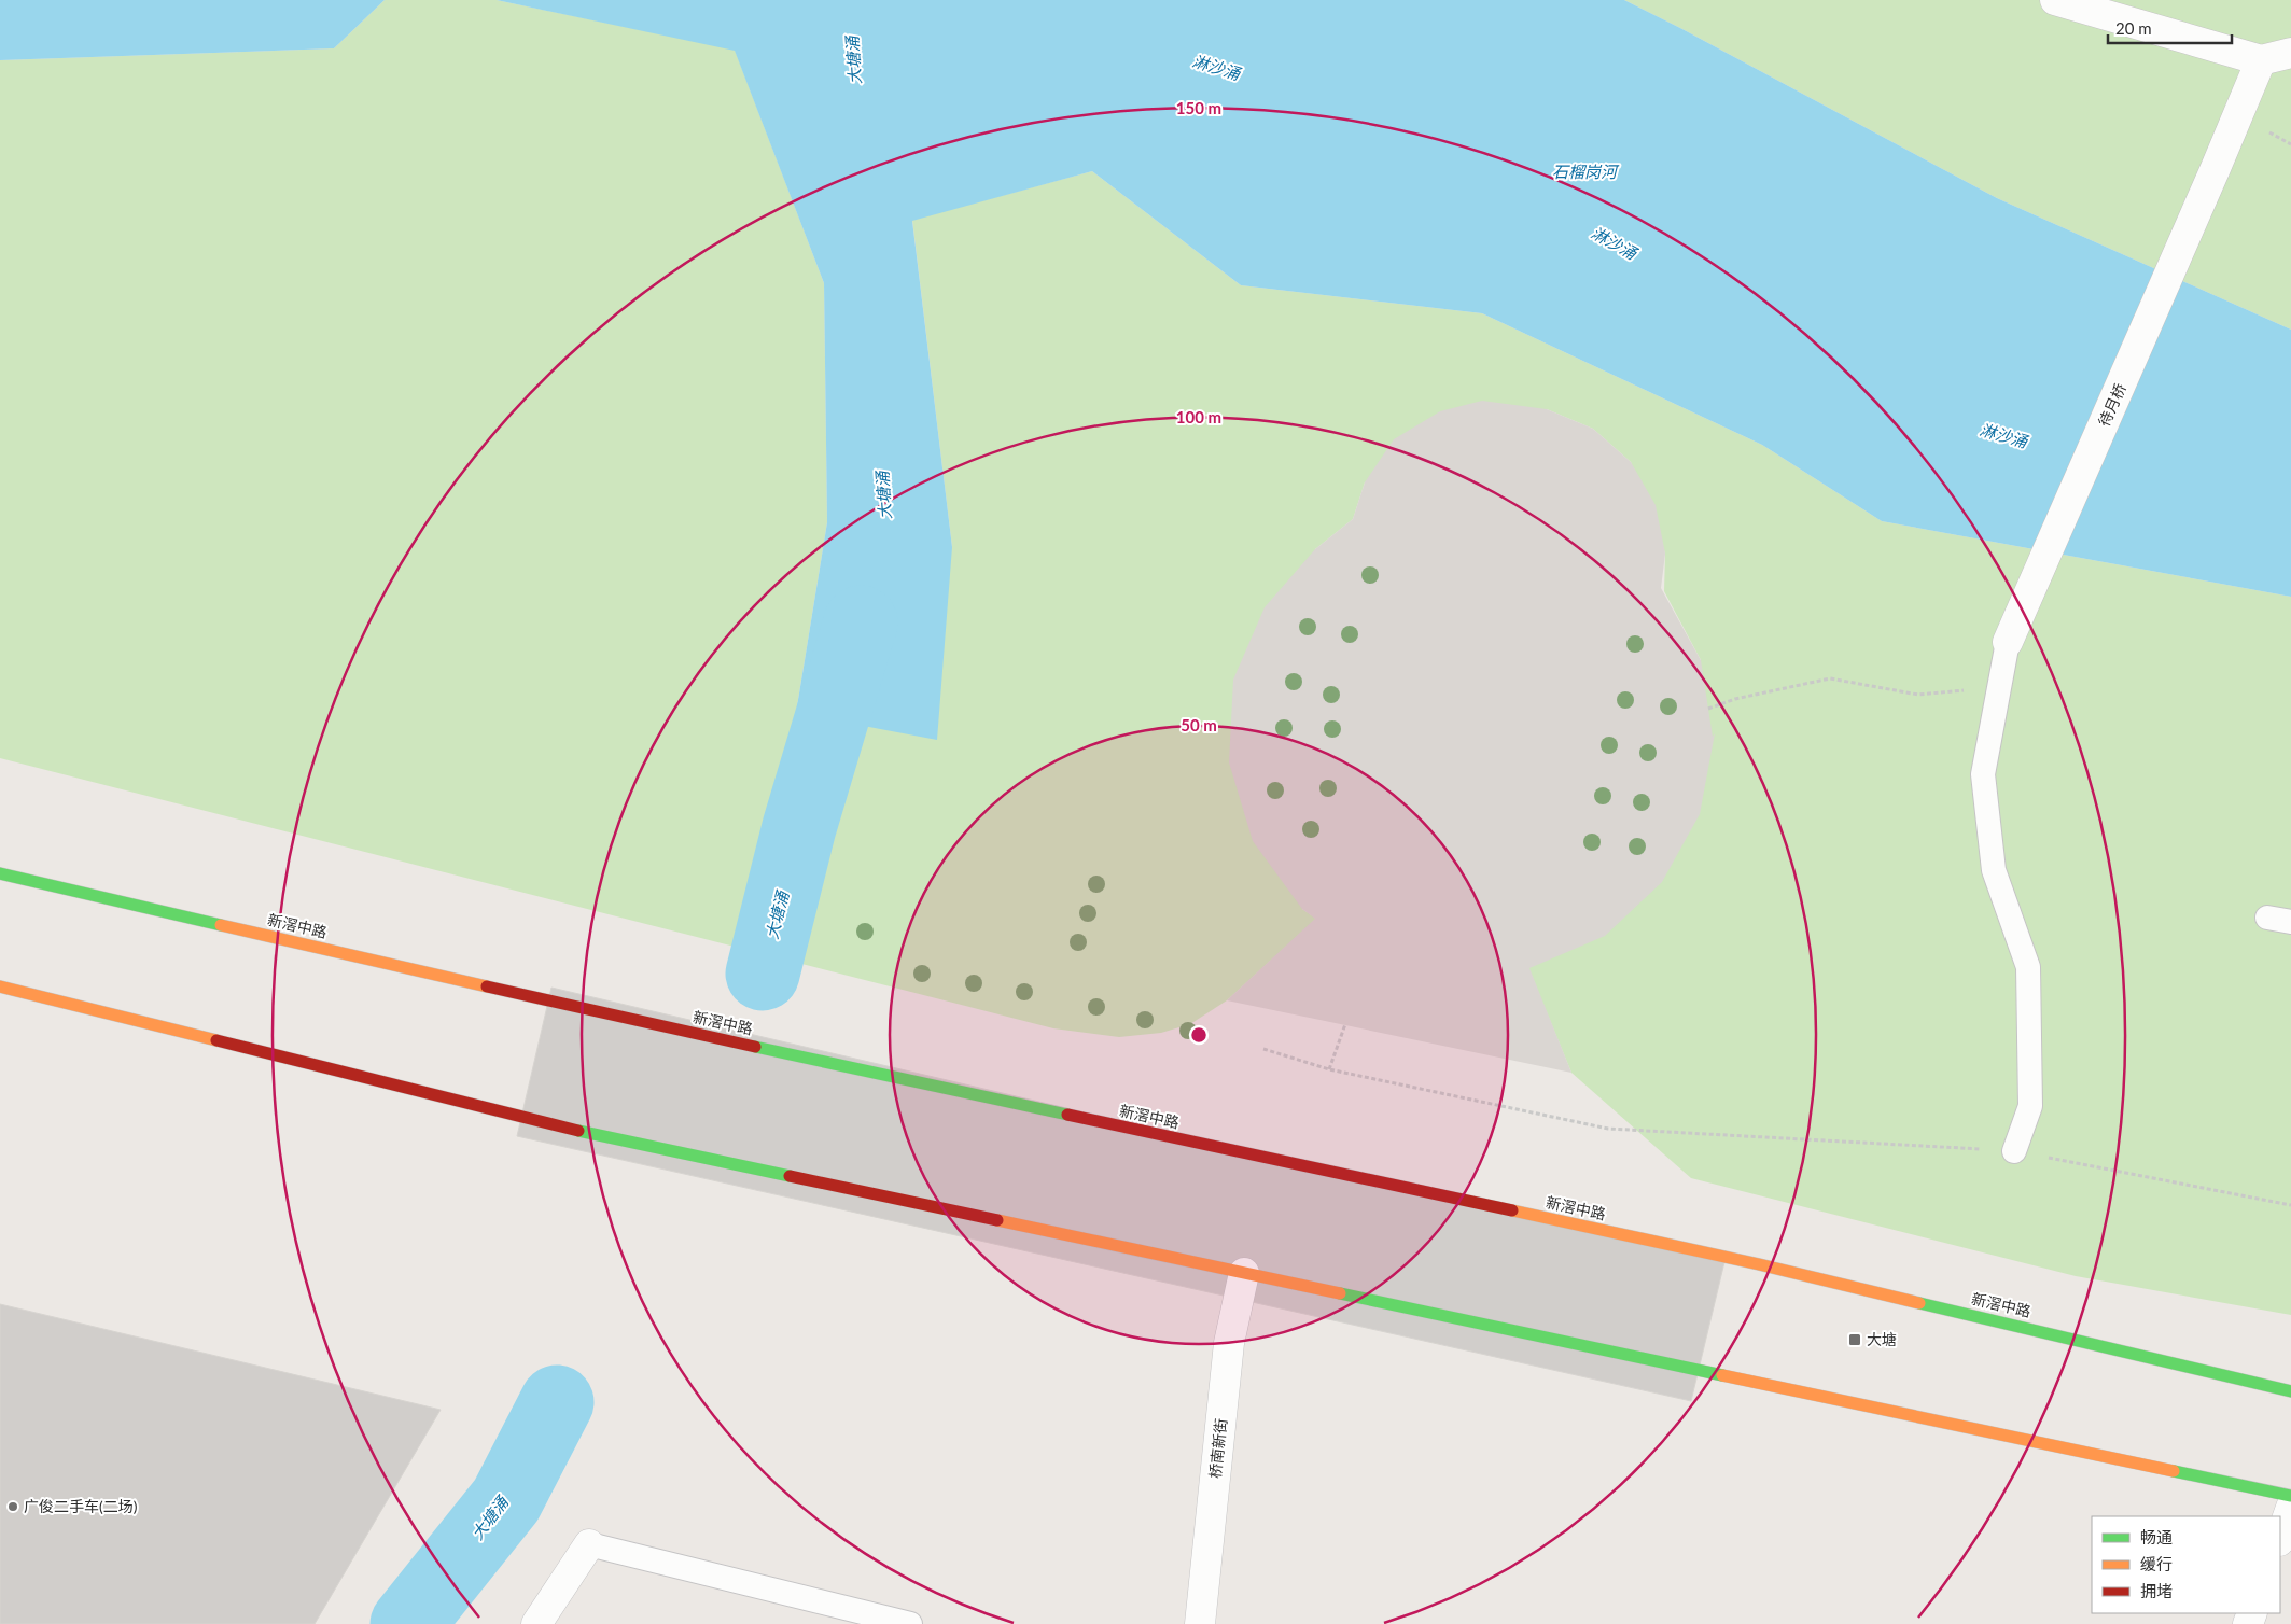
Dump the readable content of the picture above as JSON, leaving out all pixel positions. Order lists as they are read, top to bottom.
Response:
{
  "streets": {
    "highway": ["新滘中路"],
    "street": ["待月桥", "桥南新街"]
  },
  "water": ["大塘涌", "淋沙涌", "石榴岗河"],
  "places": {
    "transit": ["大塘"],
    "other": ["广俊二手车(二场)"]
  },
  "legend": ["畅通", "缓行", "拥堵"],
  "scale_bar": "20 m",
  "rings": ["150 m", "100 m", "50 m"]
}
